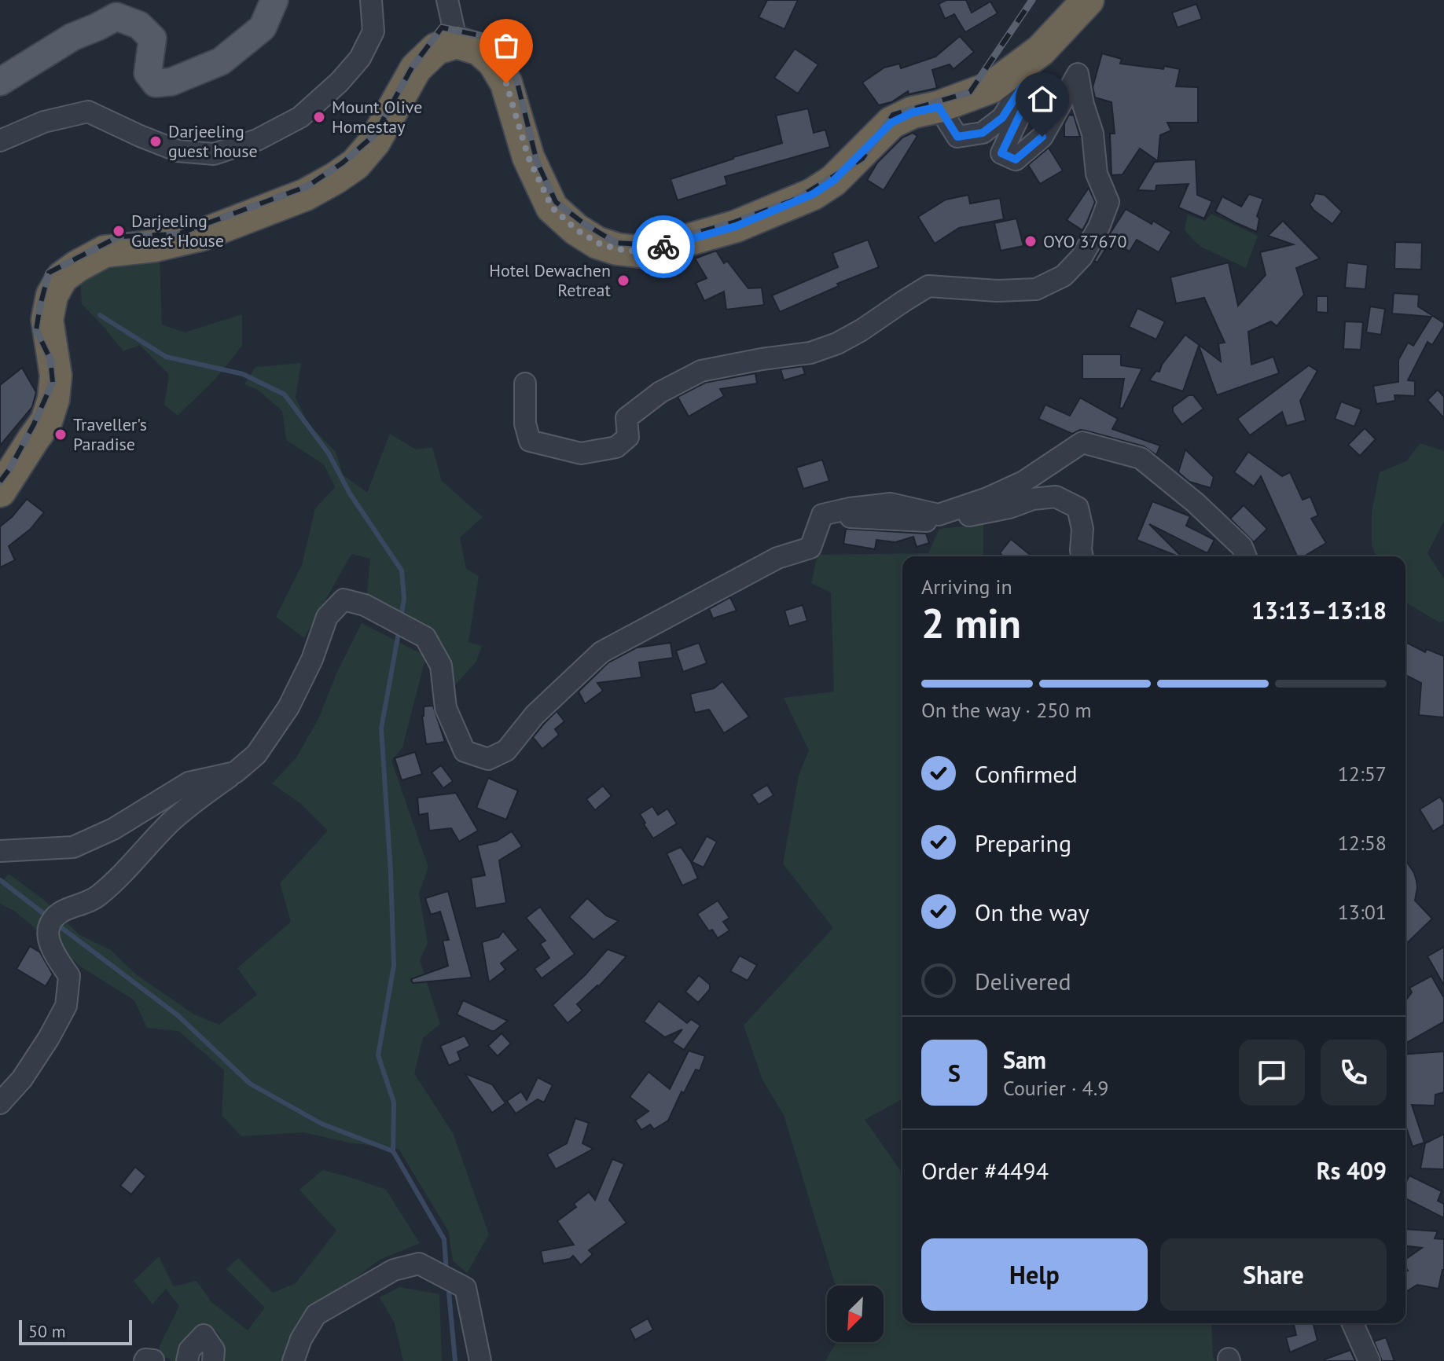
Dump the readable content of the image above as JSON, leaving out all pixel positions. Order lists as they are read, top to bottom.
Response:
{
  "places": [
    "Mount Olive Homestay",
    "Darjeeling guest house",
    "Darjeeling Guest House",
    "OYO 37670",
    "Hotel Dewachen Retreat",
    "Traveller's Paradise"
  ],
  "scale_bar": "50 m",
  "north": "bottom left",
  "page": {
    "heading": ["2 min", "Arriving in", "13:13–13:18"],
    "panel": [
      "Sam",
      "Courier · 4.9",
      "Order #4494",
      "Rs 409"
    ],
    "bar": "On the way · 250 m",
    "list": [
      ["Confirmed", "12:57"],
      ["Preparing", "12:58"],
      ["On the way", "13:01"],
      "Delivered"
    ],
    "round": "S",
    "buttons": ["Help", "Share"],
    "scale": "50 m"
  }
}
